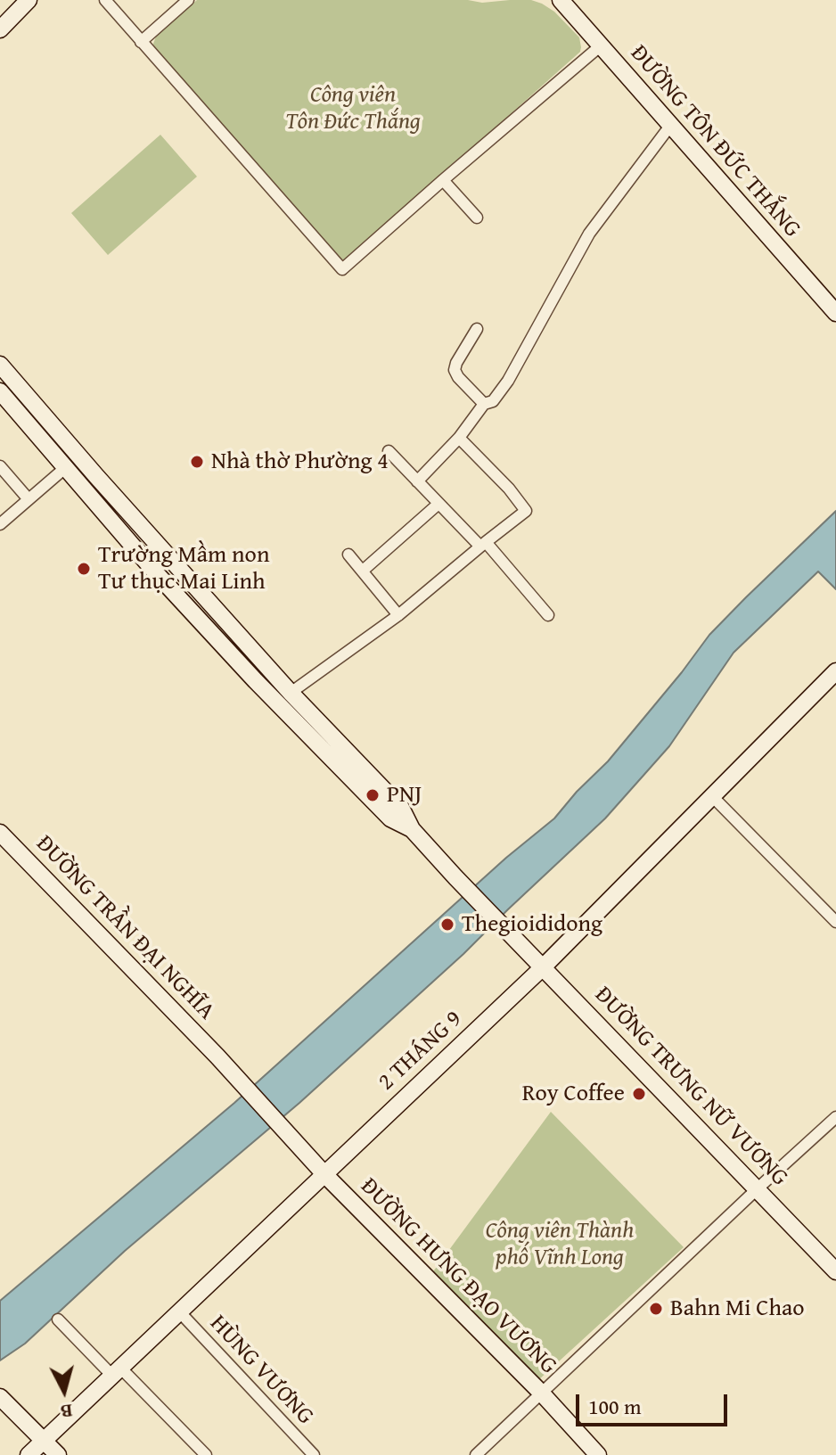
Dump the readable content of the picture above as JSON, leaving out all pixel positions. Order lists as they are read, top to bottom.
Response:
{
  "streets": {
    "main road": [
      "ĐƯỜNG TÔN ĐỨC THẮNG",
      "ĐƯỜNG TRẦN ĐẠI NGHĨA",
      "2 THÁNG 9",
      "ĐƯỜNG TRƯNG NỮ VƯƠNG",
      "ĐƯỜNG HƯNG ĐẠO VƯƠNG"
    ],
    "street": ["HÙNG VƯƠNG"]
  },
  "crossings": [
    ["ĐƯỜNG TRẦN ĐẠI NGHĨA", "2 THÁNG 9"],
    ["ĐƯỜNG TRẦN ĐẠI NGHĨA", "ĐƯỜNG HƯNG ĐẠO VƯƠNG"],
    ["2 THÁNG 9", "ĐƯỜNG TRƯNG NỮ VƯƠNG"],
    ["2 THÁNG 9", "ĐƯỜNG HƯNG ĐẠO VƯƠNG"],
    ["2 THÁNG 9", "HÙNG VƯƠNG"]
  ],
  "parks": ["Công viên Tôn Đức Thắng", "Công viên Thành phố Vĩnh Long"],
  "places": [
    "Nhà thờ Phường 4",
    "Trường Mầm non Tư thục Mai Linh",
    "PNJ",
    "Thegioididong",
    "Roy Coffee",
    "Bahn Mi Chao"
  ],
  "scale_bar": "100 m",
  "north": "bottom"
}
